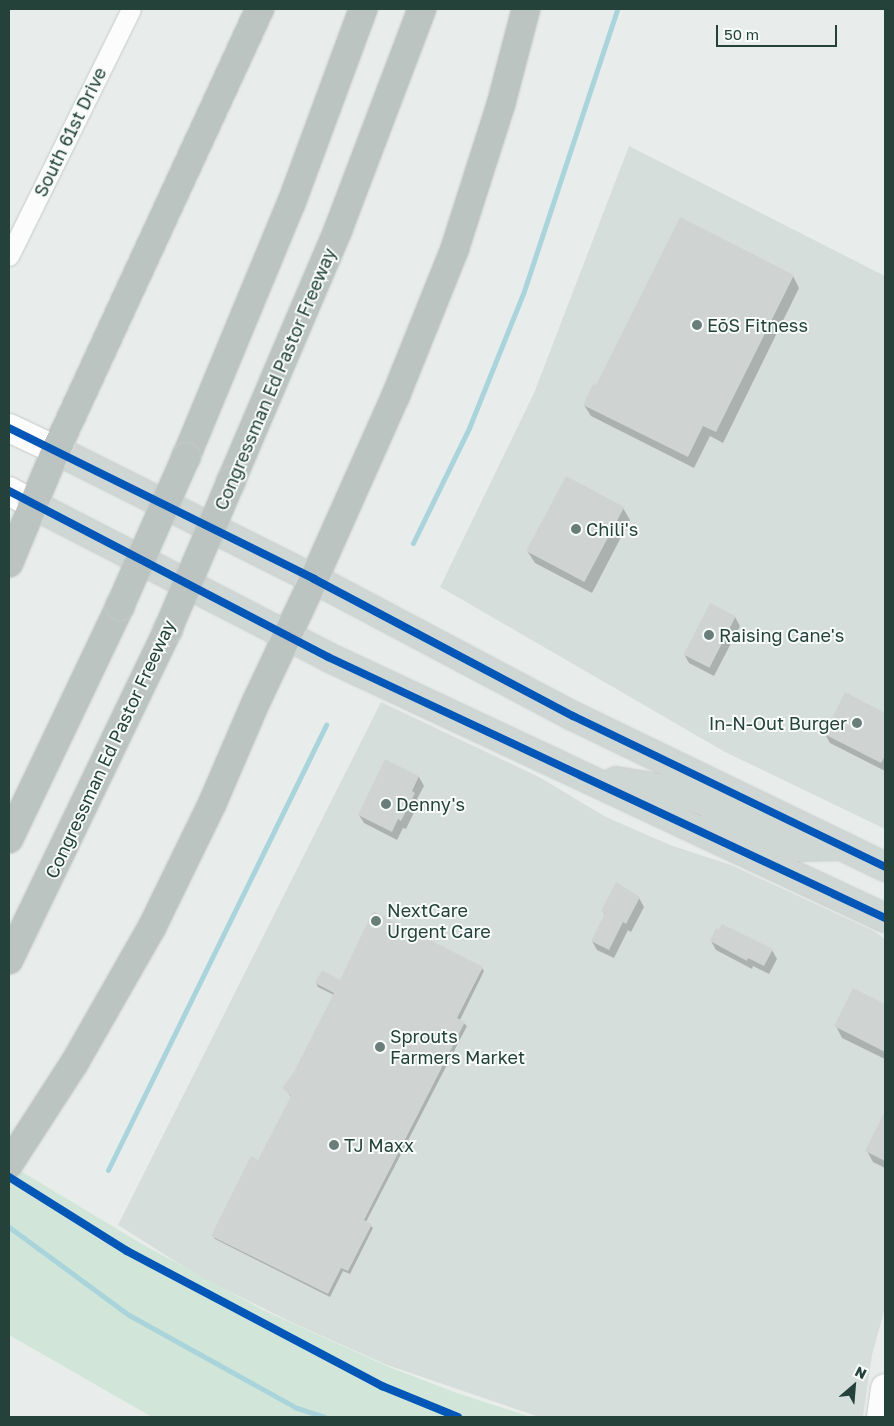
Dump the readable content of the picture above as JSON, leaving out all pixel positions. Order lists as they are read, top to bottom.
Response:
{
  "streets": {
    "highway": ["Congressman Ed Pastor Freeway"],
    "street": ["South 61st Drive"]
  },
  "places": [
    "EōS Fitness",
    "Chili's",
    "Raising Cane's",
    "In-N-Out Burger",
    "Denny's",
    "NextCare Urgent Care",
    "Sprouts Farmers Market",
    "TJ Maxx"
  ],
  "scale_bar": "50 m",
  "north": "top right"
}
